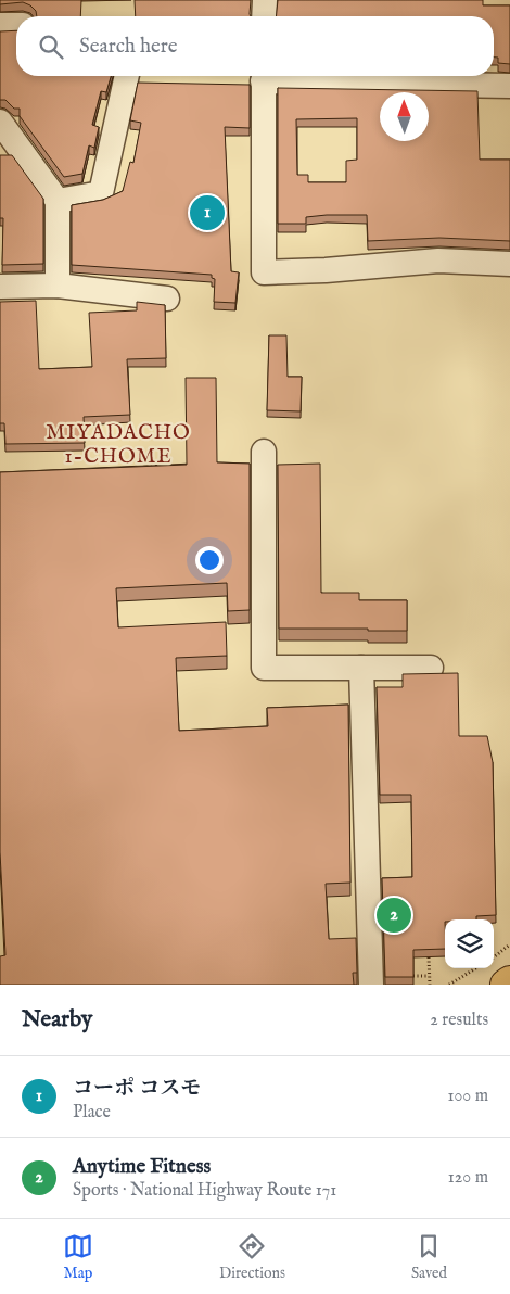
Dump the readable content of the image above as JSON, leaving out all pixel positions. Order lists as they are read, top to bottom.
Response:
{
  "districts": ["MIYADACHO 1-CHOME"],
  "north": "top",
  "page": {
    "search": "Search here",
    "pins": ["1", "2"],
    "heading": ["Nearby", "2 results"],
    "list": [
      {
        "mark": "1",
        "name": "コーポ コスモ",
        "note": "Place",
        "value": "100 m"
      },
      {
        "mark": "2",
        "name": "Anytime Fitness",
        "note": "Sports · National Highway Route 171",
        "value": "120 m"
      }
    ],
    "nav": ["Map", "Directions", "Saved"]
  }
}
